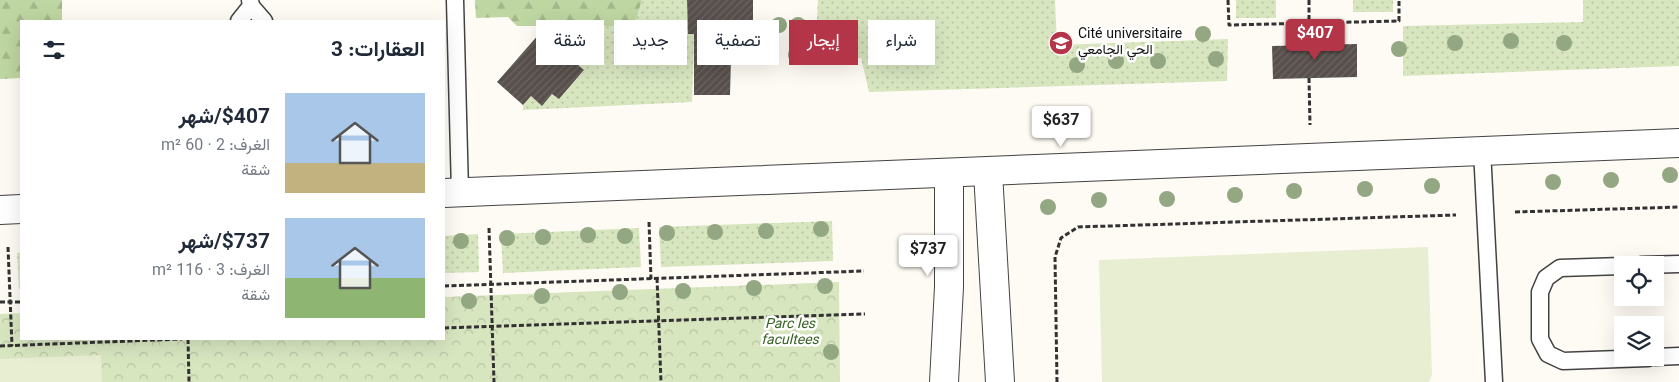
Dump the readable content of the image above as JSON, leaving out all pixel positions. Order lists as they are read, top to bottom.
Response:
{
  "parks": ["Parc les facultees"],
  "places": {
    "school or university": ["Cité universitaire الحي الجامعي"]
  },
  "page": {
    "price": ["$407", "$637", "$737"],
    "chip": [
      "شراء",
      "إيجار",
      "تصفية",
      "جديد",
      "شقة"
    ],
    "heading": "العقارات: 3",
    "list": [
      {
        "name": "$407/شهر",
        "note": "الغرف: 2 · 60 m² · شقة"
      },
      {
        "name": "$737/شهر",
        "note": "الغرف: 3 · 116 m² · شقة"
      }
    ]
  }
}
